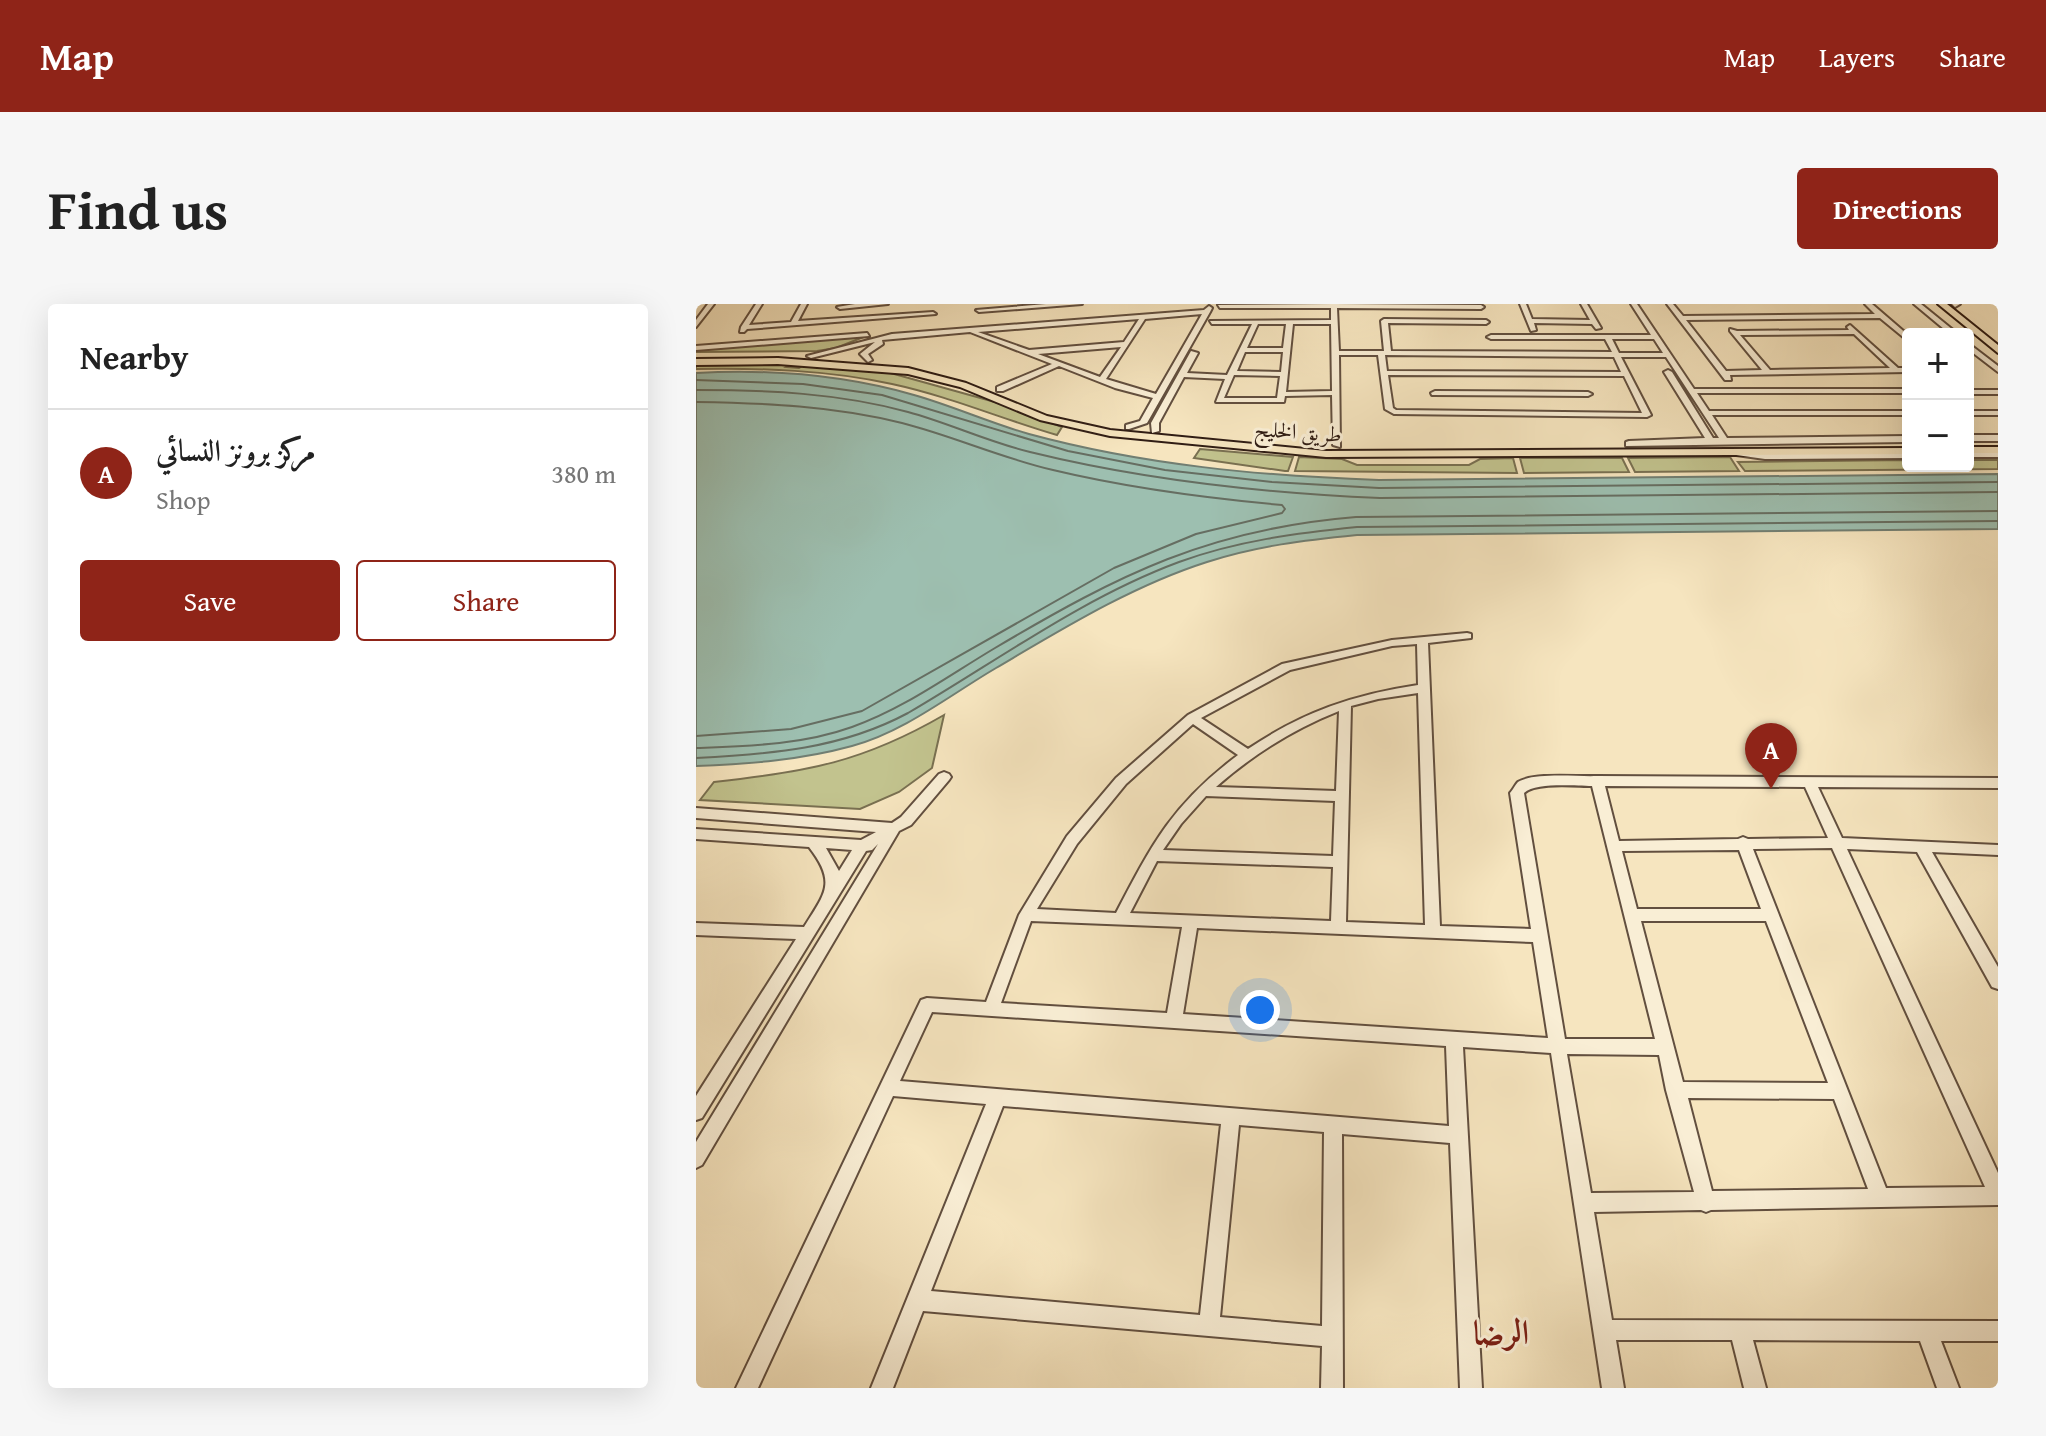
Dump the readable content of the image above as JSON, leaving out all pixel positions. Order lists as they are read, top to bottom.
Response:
{
  "streets": {
    "main road": ["طريق الخليج"]
  },
  "districts": ["الرضا"],
  "page": {
    "header": "Map",
    "nav": ["Map", "Layers", "Share"],
    "title": "Find us",
    "buttons": [
      "Directions",
      ["Save", "Share"]
    ],
    "heading": "Nearby",
    "map_buttons": ["+", "−"],
    "list": [
      {
        "mark": "A",
        "name": "مركز برونز النسائي",
        "note": "Shop",
        "value": "380 m"
      }
    ],
    "pins": "A"
  }
}
